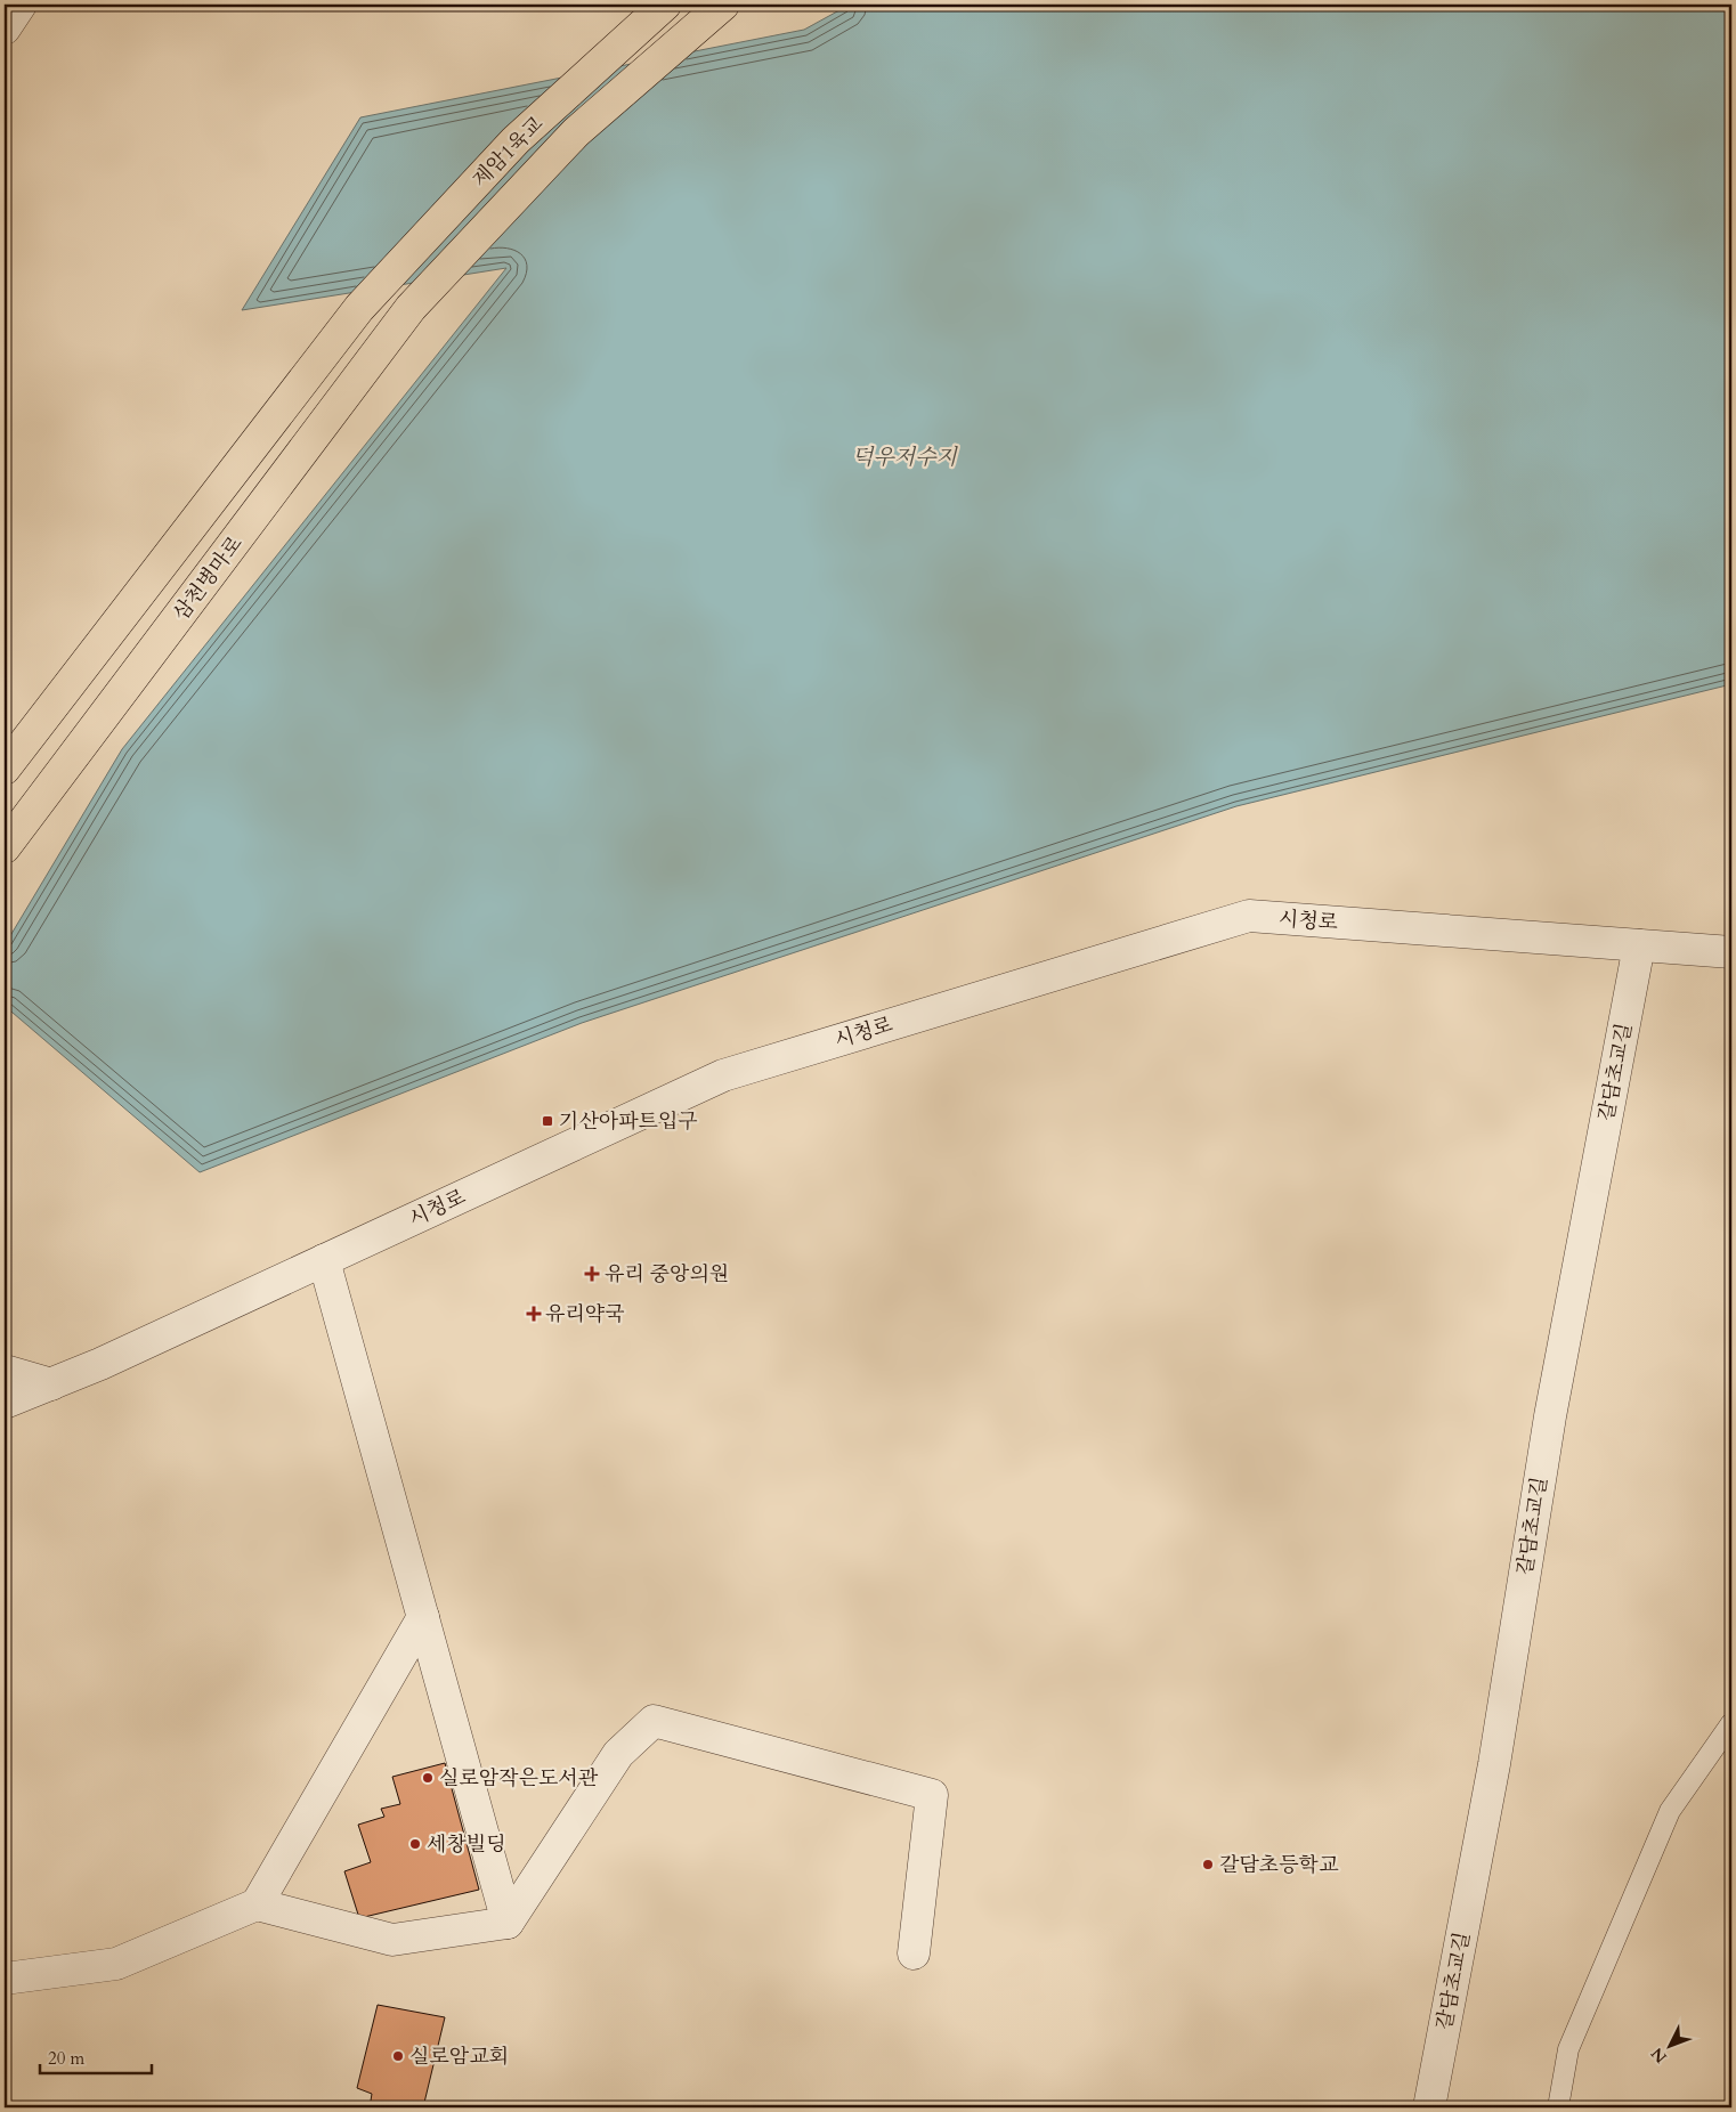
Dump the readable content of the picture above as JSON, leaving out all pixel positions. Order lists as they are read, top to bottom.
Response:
{
  "streets": {
    "main road": ["제암1육교", "삼천병마로"],
    "street": ["시청로", "갈담초교길"]
  },
  "crossings": [
    ["제암1육교", "삼천병마로"],
    ["시청로", "갈담초교길"]
  ],
  "water": ["덕우저수지"],
  "places": {
    "transit": ["기산아파트입구"],
    "health": ["유리 중앙의원", "유리약국"],
    "other": [
      "실로암작은도서관",
      "세창빌딩",
      "갈담초등학교",
      "실로암교회"
    ]
  },
  "scale_bar": "20 m",
  "north": "bottom left"
}
